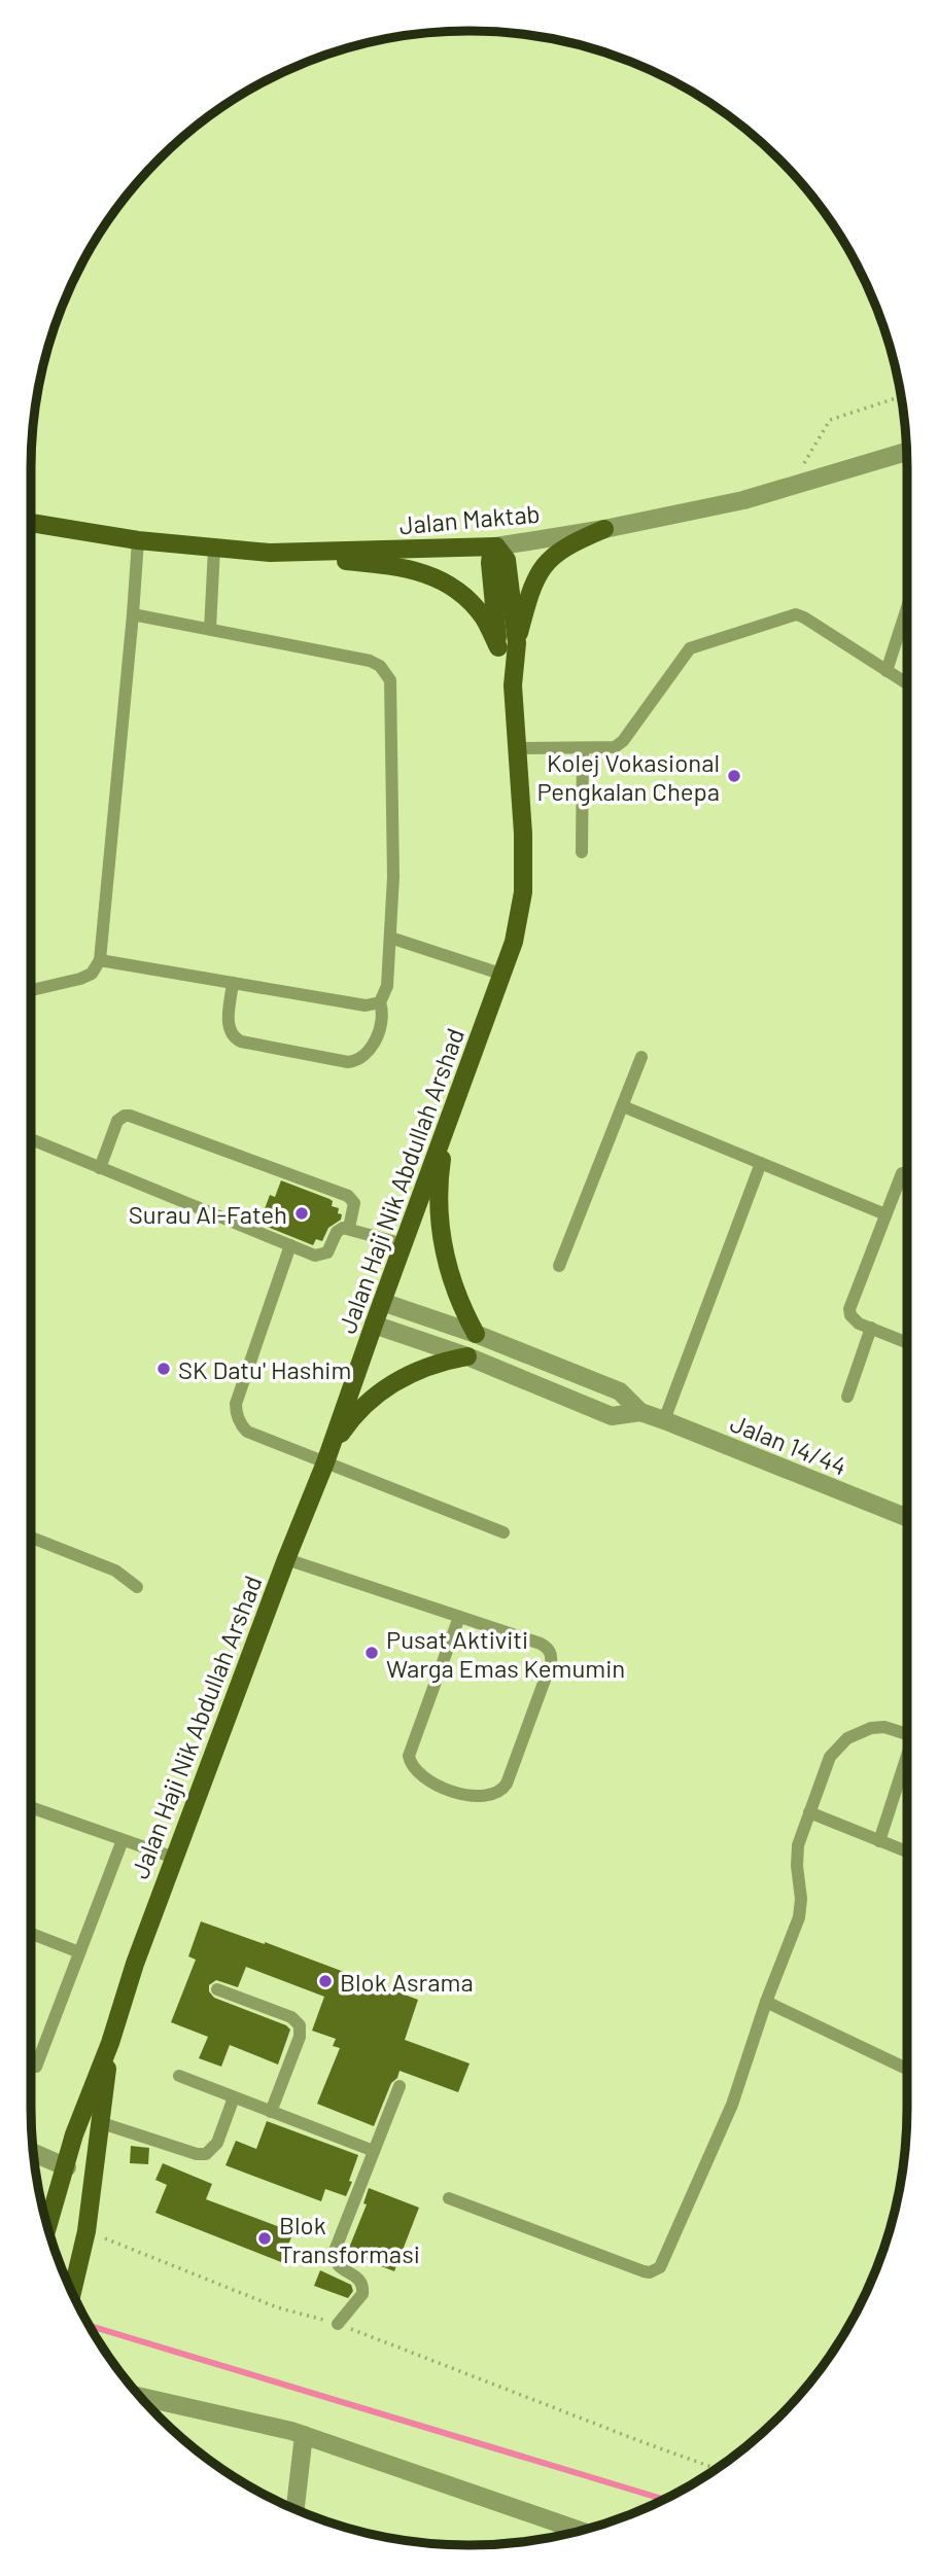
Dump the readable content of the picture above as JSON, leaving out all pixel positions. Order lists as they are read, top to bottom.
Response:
{
  "streets": {
    "main road": ["Jalan Maktab", "Jalan Haji Nik Abdullah Arshad"],
    "street": ["Jalan 14/44"]
  },
  "crossings": [
    ["Jalan Maktab", "Jalan Haji Nik Abdullah Arshad"],
    ["Jalan Haji Nik Abdullah Arshad", "Jalan 14/44"]
  ],
  "places": [
    "Kolej Vokasional Pengkalan Chepa",
    "Surau Al-Fateh",
    "SK Datu' Hashim",
    "Pusat Aktiviti Warga Emas Kemumin",
    "Blok Asrama",
    "Blok Transformasi"
  ]
}
